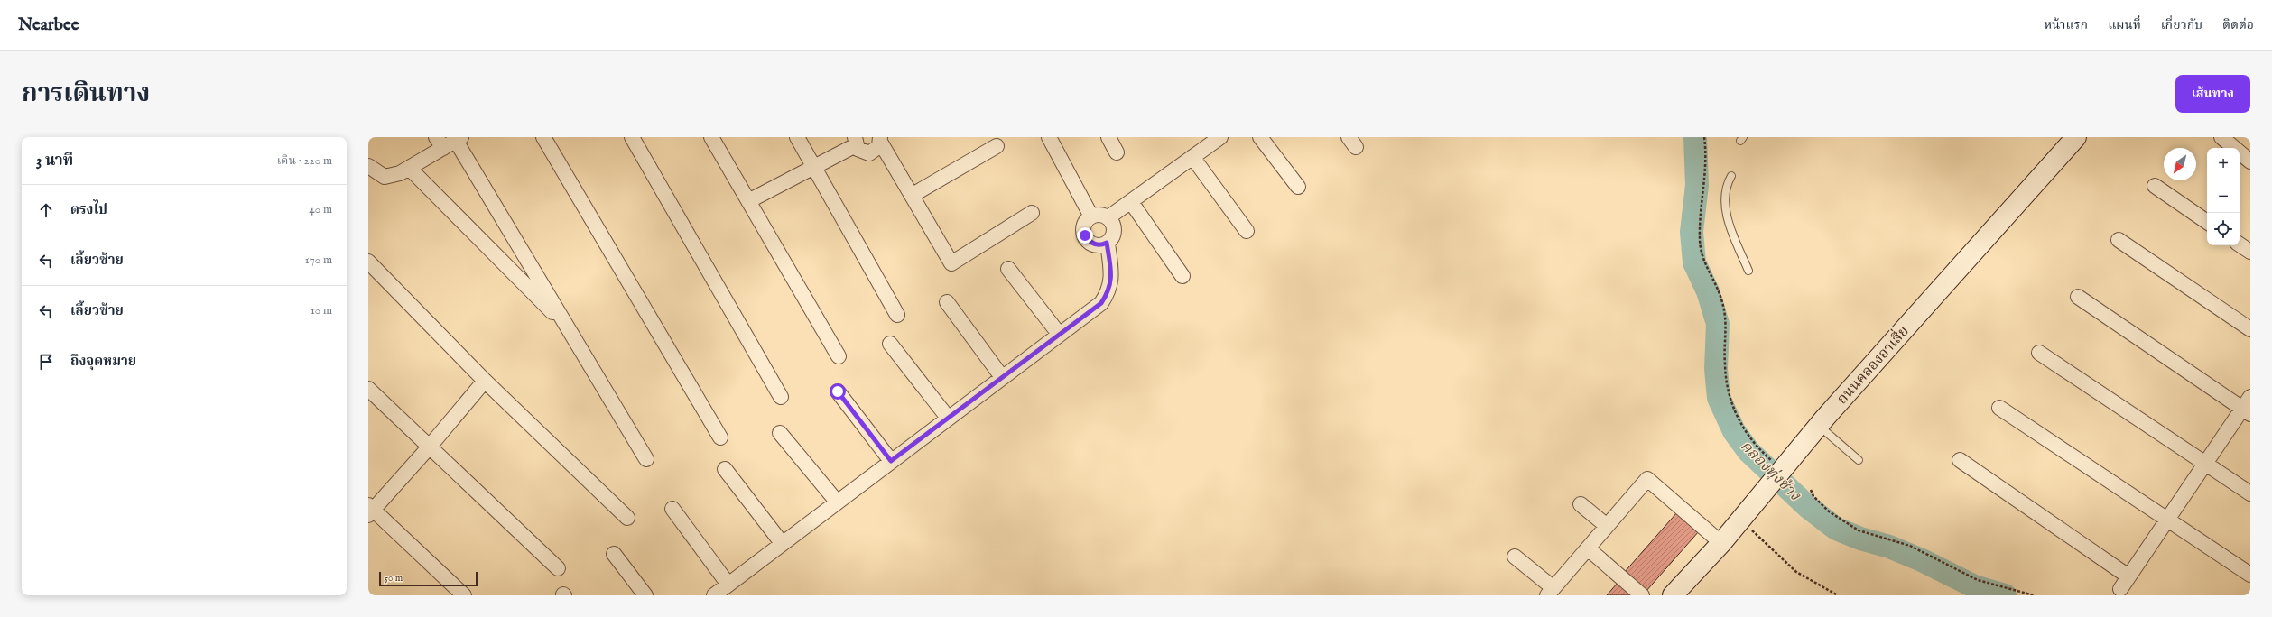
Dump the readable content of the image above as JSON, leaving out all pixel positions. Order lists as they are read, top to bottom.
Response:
{
  "streets": {
    "street": ["ถนนคลองอาเสี่ย"]
  },
  "water": ["คลองทุ่งช้าง"],
  "scale_bar": "50 m",
  "north": "bottom left",
  "page": {
    "header": "Nearbee",
    "nav": [
      "หน้าแรก",
      "แผนที่",
      "เกี่ยวกับ",
      "ติดต่อ"
    ],
    "title": "การเดินทาง",
    "buttons": "เส้นทาง",
    "heading": ["3 นาที", "เดิน · 220 m"],
    "map_buttons": ["+", "−"],
    "list": [
      ["ตรงไป", "40 m"],
      ["เลี้ยวซ้าย", "170 m"],
      ["เลี้ยวซ้าย", "10 m"],
      "ถึงจุดหมาย"
    ],
    "scale": "50 m"
  }
}
